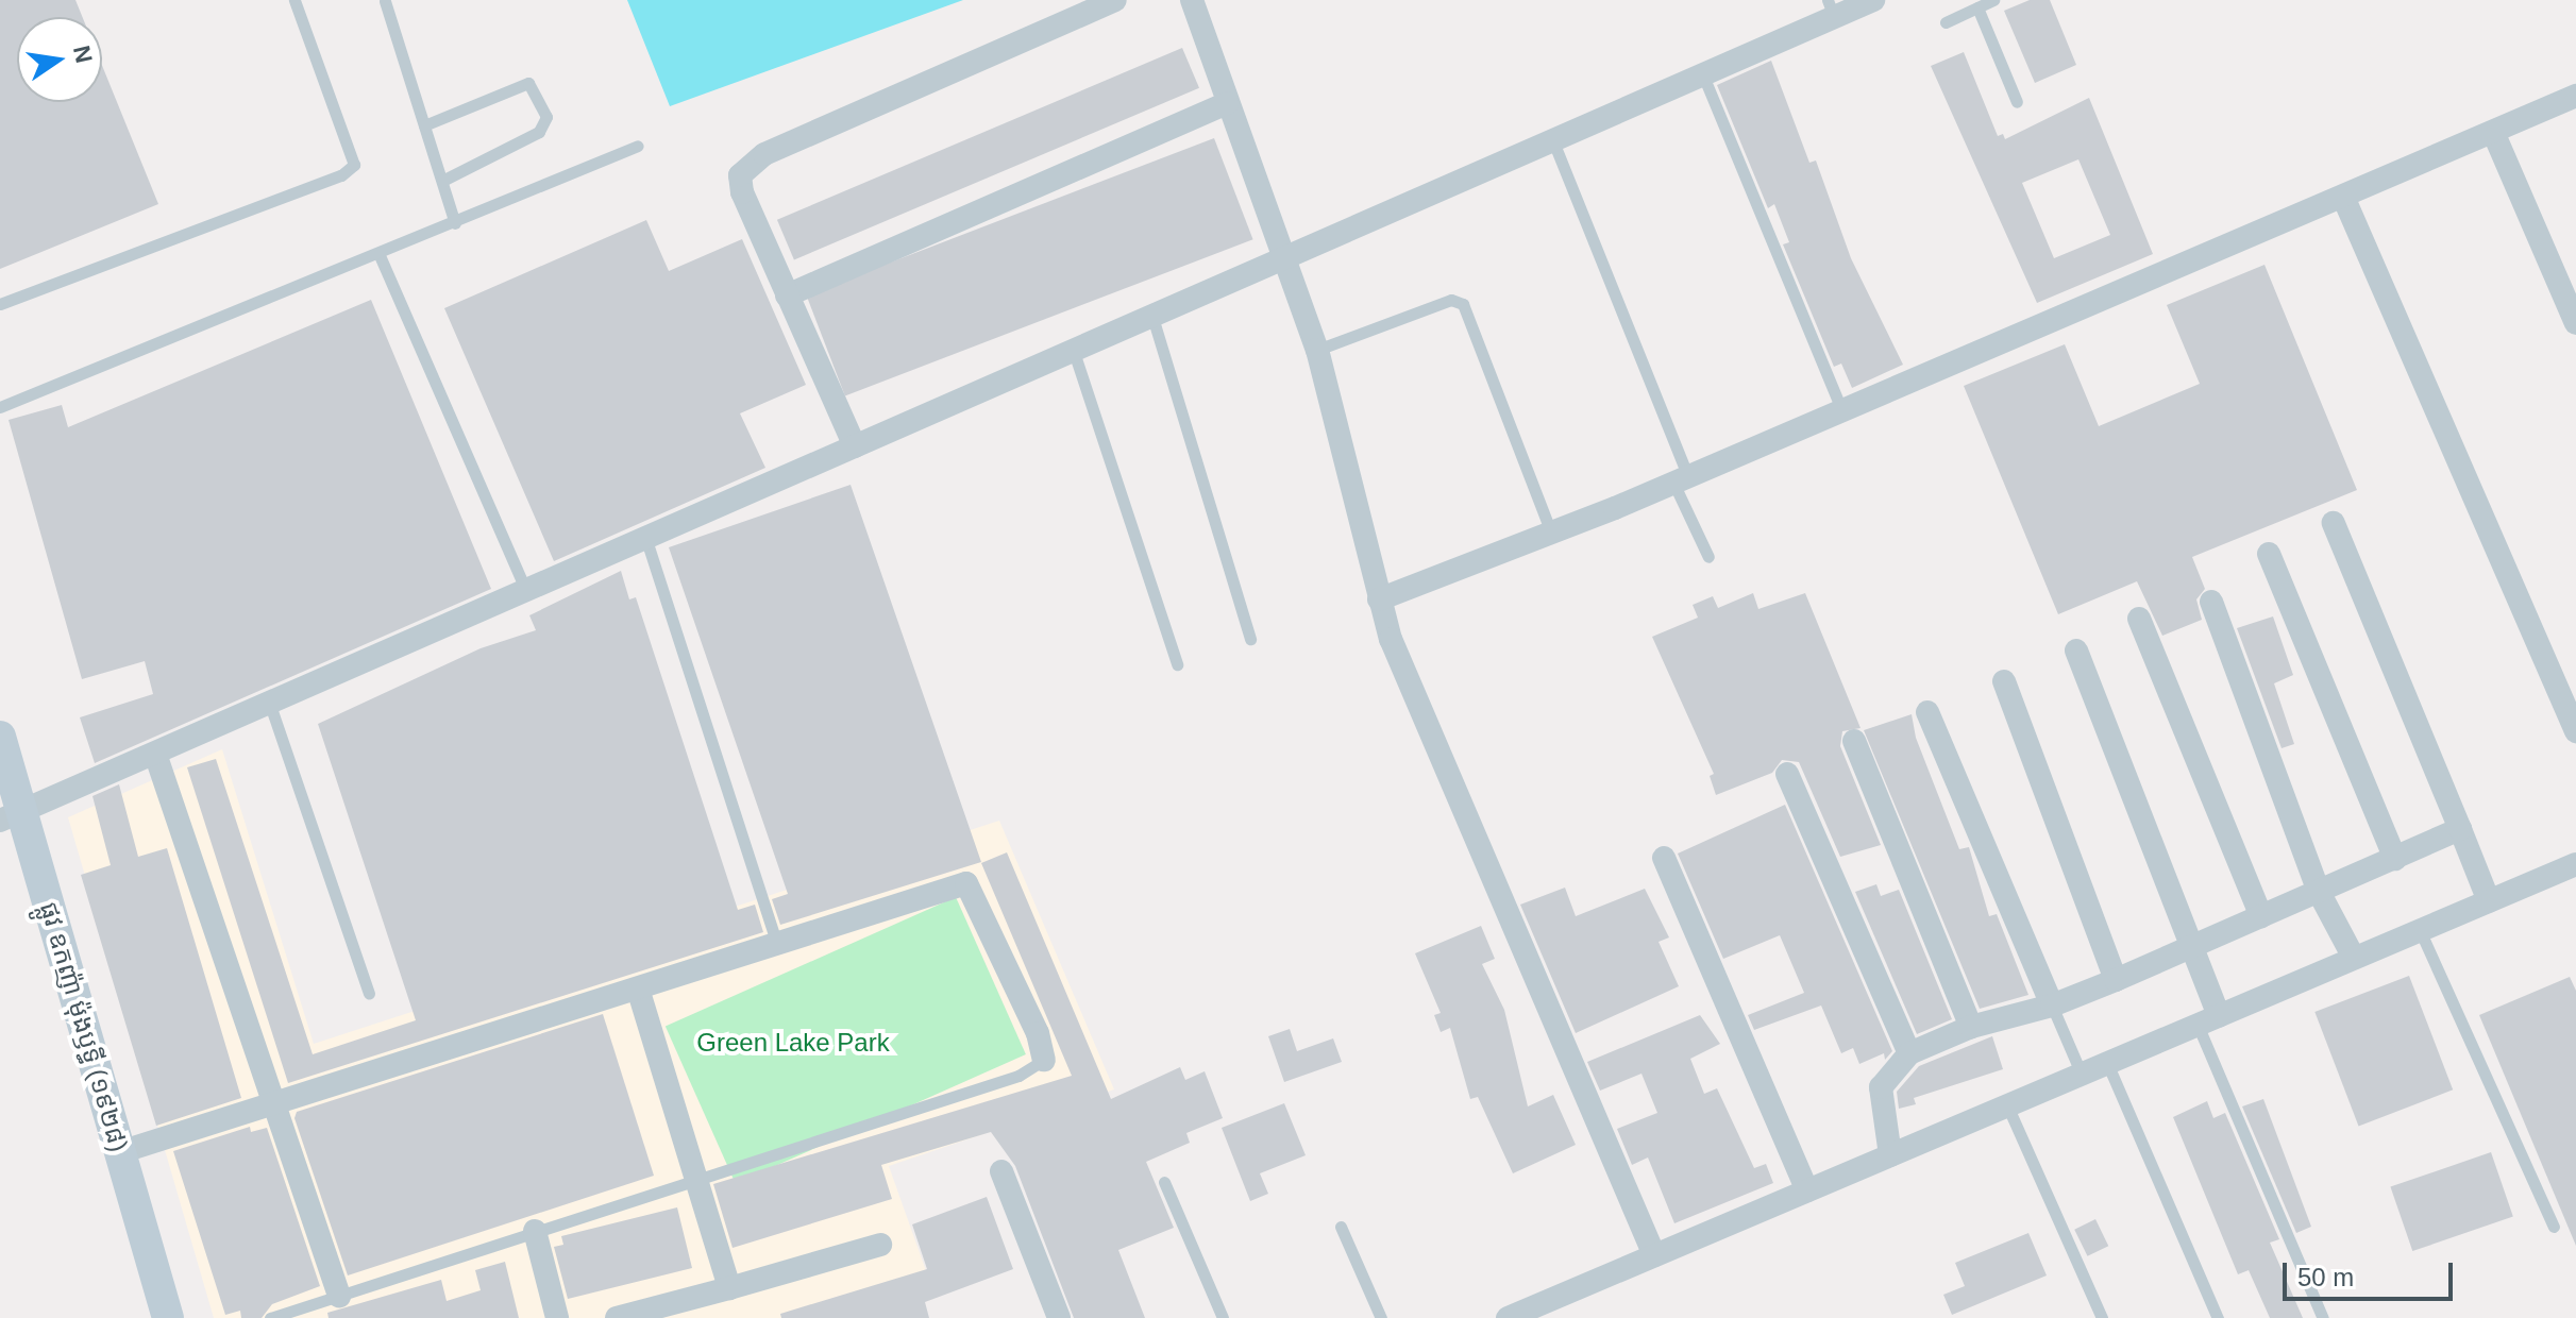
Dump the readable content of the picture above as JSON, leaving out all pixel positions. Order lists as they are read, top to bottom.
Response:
{
  "streets": {
    "main road": ["ផ្លូវ ឧកញ៉ា ម៉ុងឫទ្ធី (១៩២៨)"]
  },
  "parks": ["Green Lake Park"],
  "scale_bar": "50 m",
  "north": "right"
}
